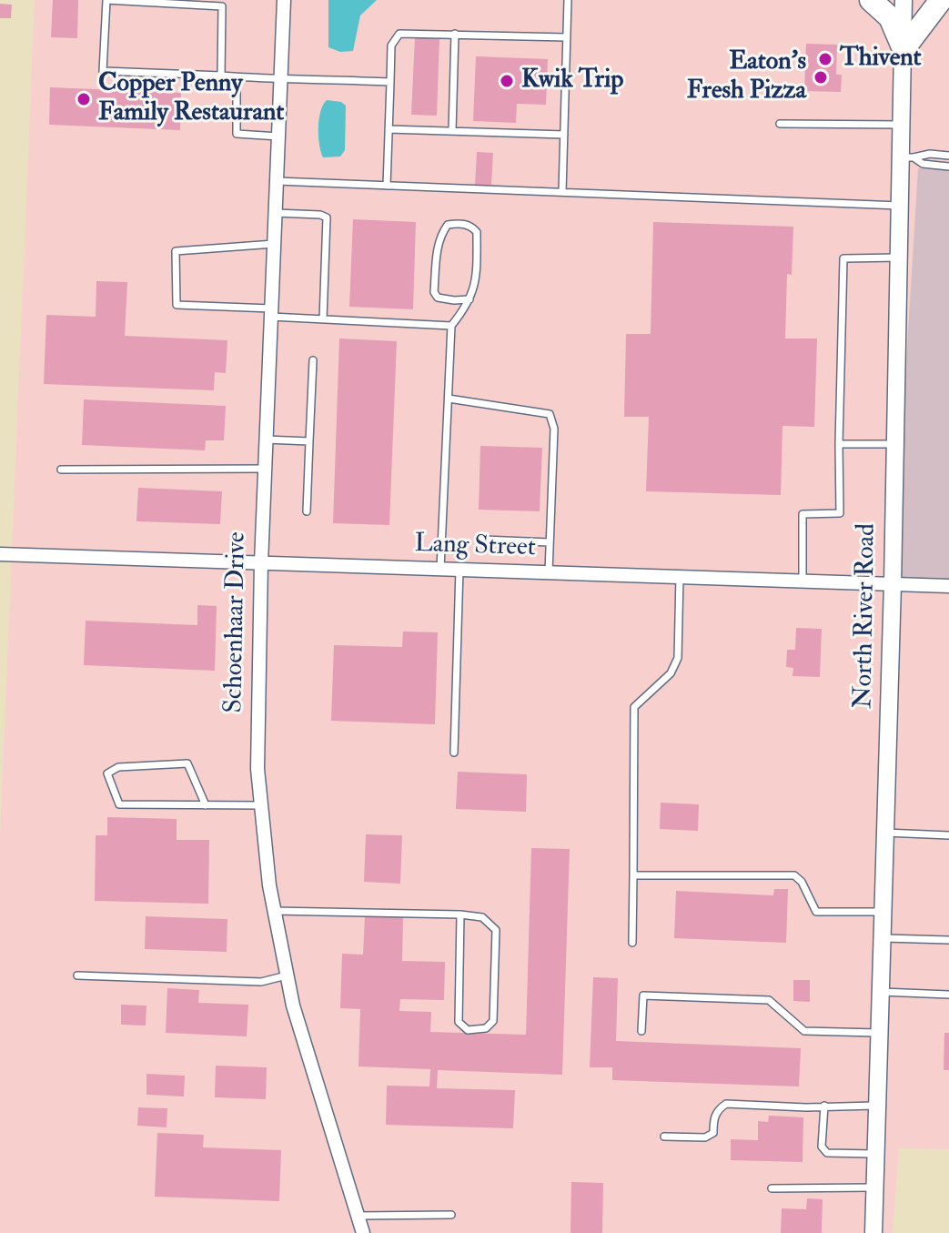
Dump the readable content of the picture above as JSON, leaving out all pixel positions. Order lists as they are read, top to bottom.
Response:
{
  "streets": {
    "street": ["Lang Street", "North River Road", "Schoenhaar Drive"]
  },
  "crossings": [
    ["Lang Street", "North River Road"],
    ["Lang Street", "Schoenhaar Drive"]
  ],
  "places": [
    "Thivent",
    "Eaton's Fresh Pizza",
    "Kwik Trip",
    "Copper Penny Family Restaurant"
  ]
}
